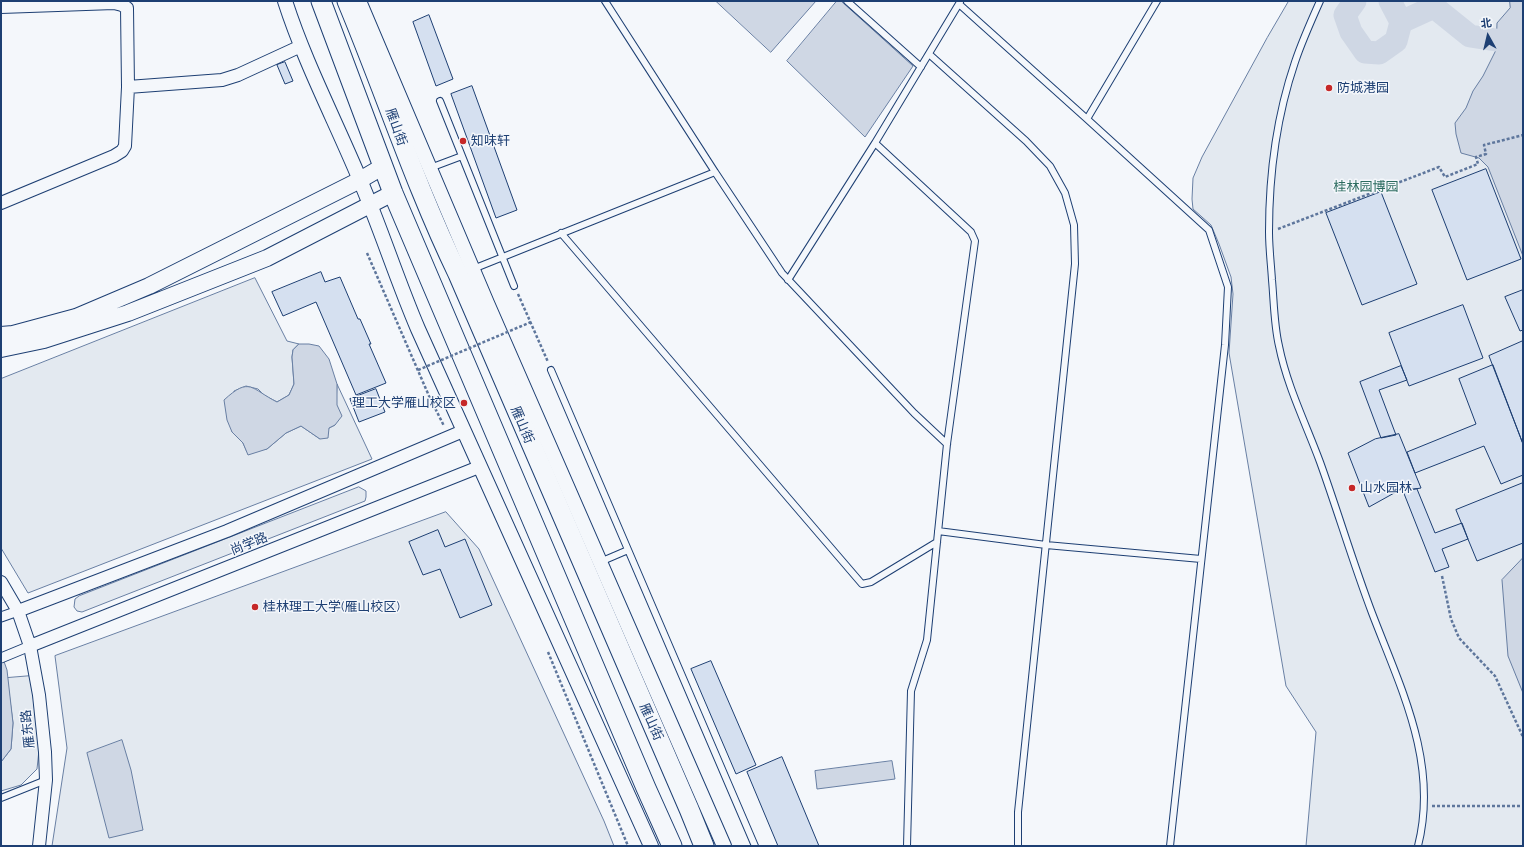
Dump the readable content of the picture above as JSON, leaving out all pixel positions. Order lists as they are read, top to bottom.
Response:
{
  "streets": {
    "highway": ["雁山街"],
    "street": ["尚学路", "雁东路"]
  },
  "crossings": [
    ["尚学路", "雁东路"]
  ],
  "parks": ["桂林园博园"],
  "places": [
    "防城港园",
    "知味轩",
    "理工大学雁山校区",
    "山水园林",
    "桂林理工大学(雁山校区)"
  ],
  "north": "top"
}
